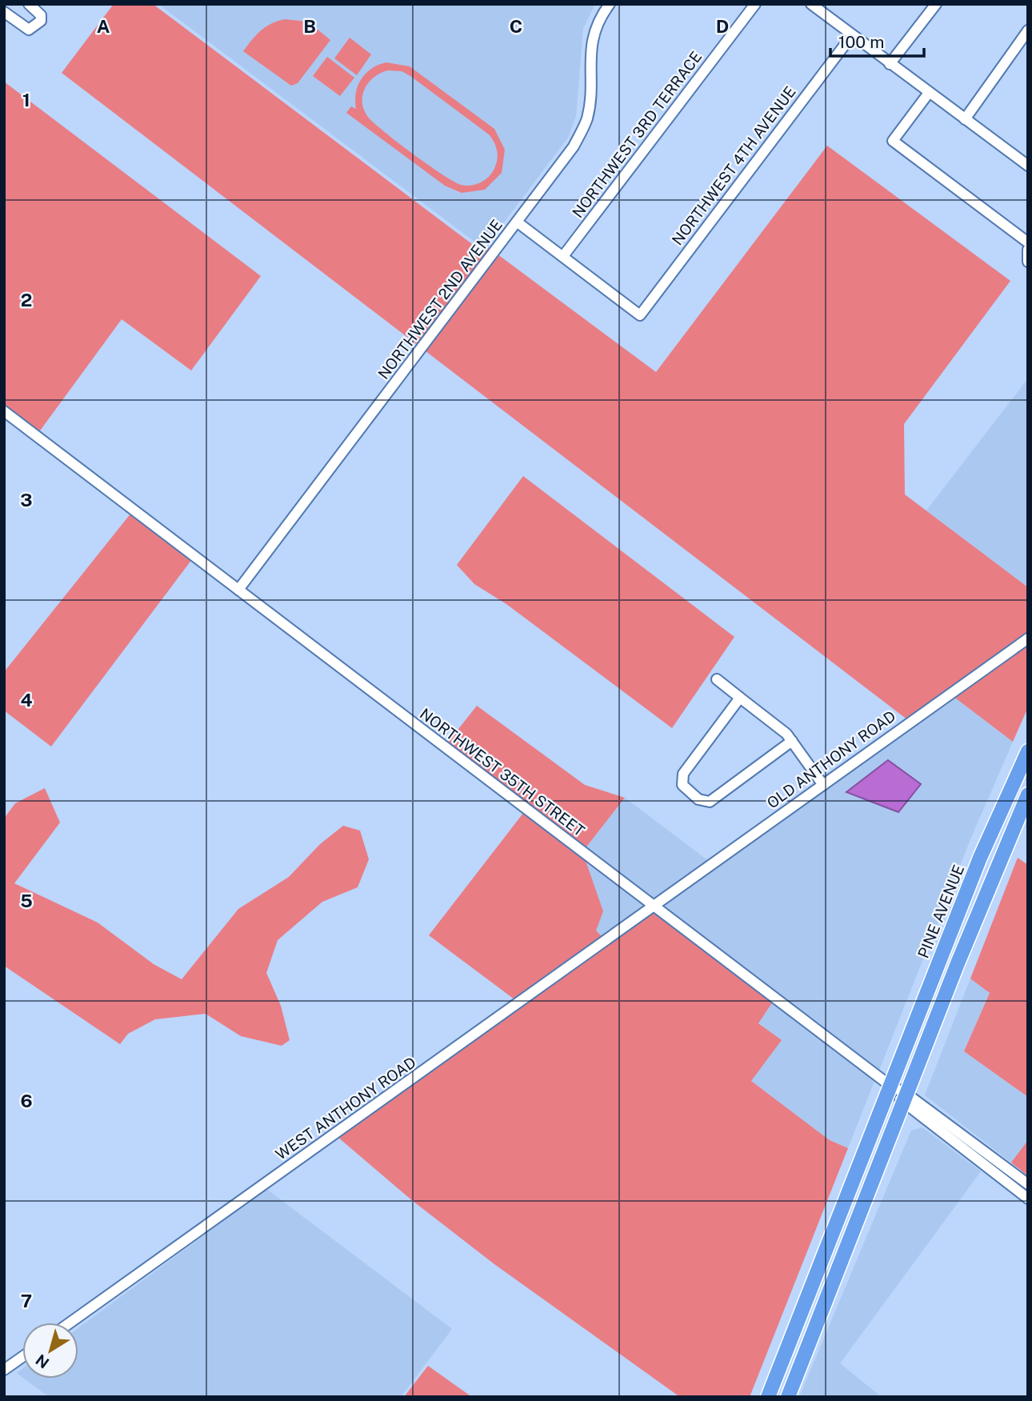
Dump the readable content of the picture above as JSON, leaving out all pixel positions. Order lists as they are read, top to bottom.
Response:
{
  "streets": {
    "highway": ["PINE AVENUE"],
    "street": [
      "NORTHWEST 3RD TERRACE",
      "NORTHWEST 4TH AVENUE",
      "NORTHWEST 2ND AVENUE",
      "OLD ANTHONY ROAD",
      "NORTHWEST 35TH STREET",
      "WEST ANTHONY ROAD"
    ]
  },
  "crossings": [
    ["NORTHWEST 3RD TERRACE", "NORTHWEST 4TH AVENUE"],
    ["NORTHWEST 2ND AVENUE", "NORTHWEST 35TH STREET"],
    ["OLD ANTHONY ROAD", "NORTHWEST 35TH STREET"],
    ["OLD ANTHONY ROAD", "WEST ANTHONY ROAD"],
    ["NORTHWEST 35TH STREET", "PINE AVENUE"],
    ["NORTHWEST 35TH STREET", "WEST ANTHONY ROAD"]
  ],
  "scale_bar": "100 m",
  "north": "bottom left",
  "grid": {
    "columns": [
      "A",
      "B",
      "C",
      "D"
    ],
    "rows": [
      "1",
      "2",
      "3",
      "4",
      "5",
      "6",
      "7"
    ]
  }
}
